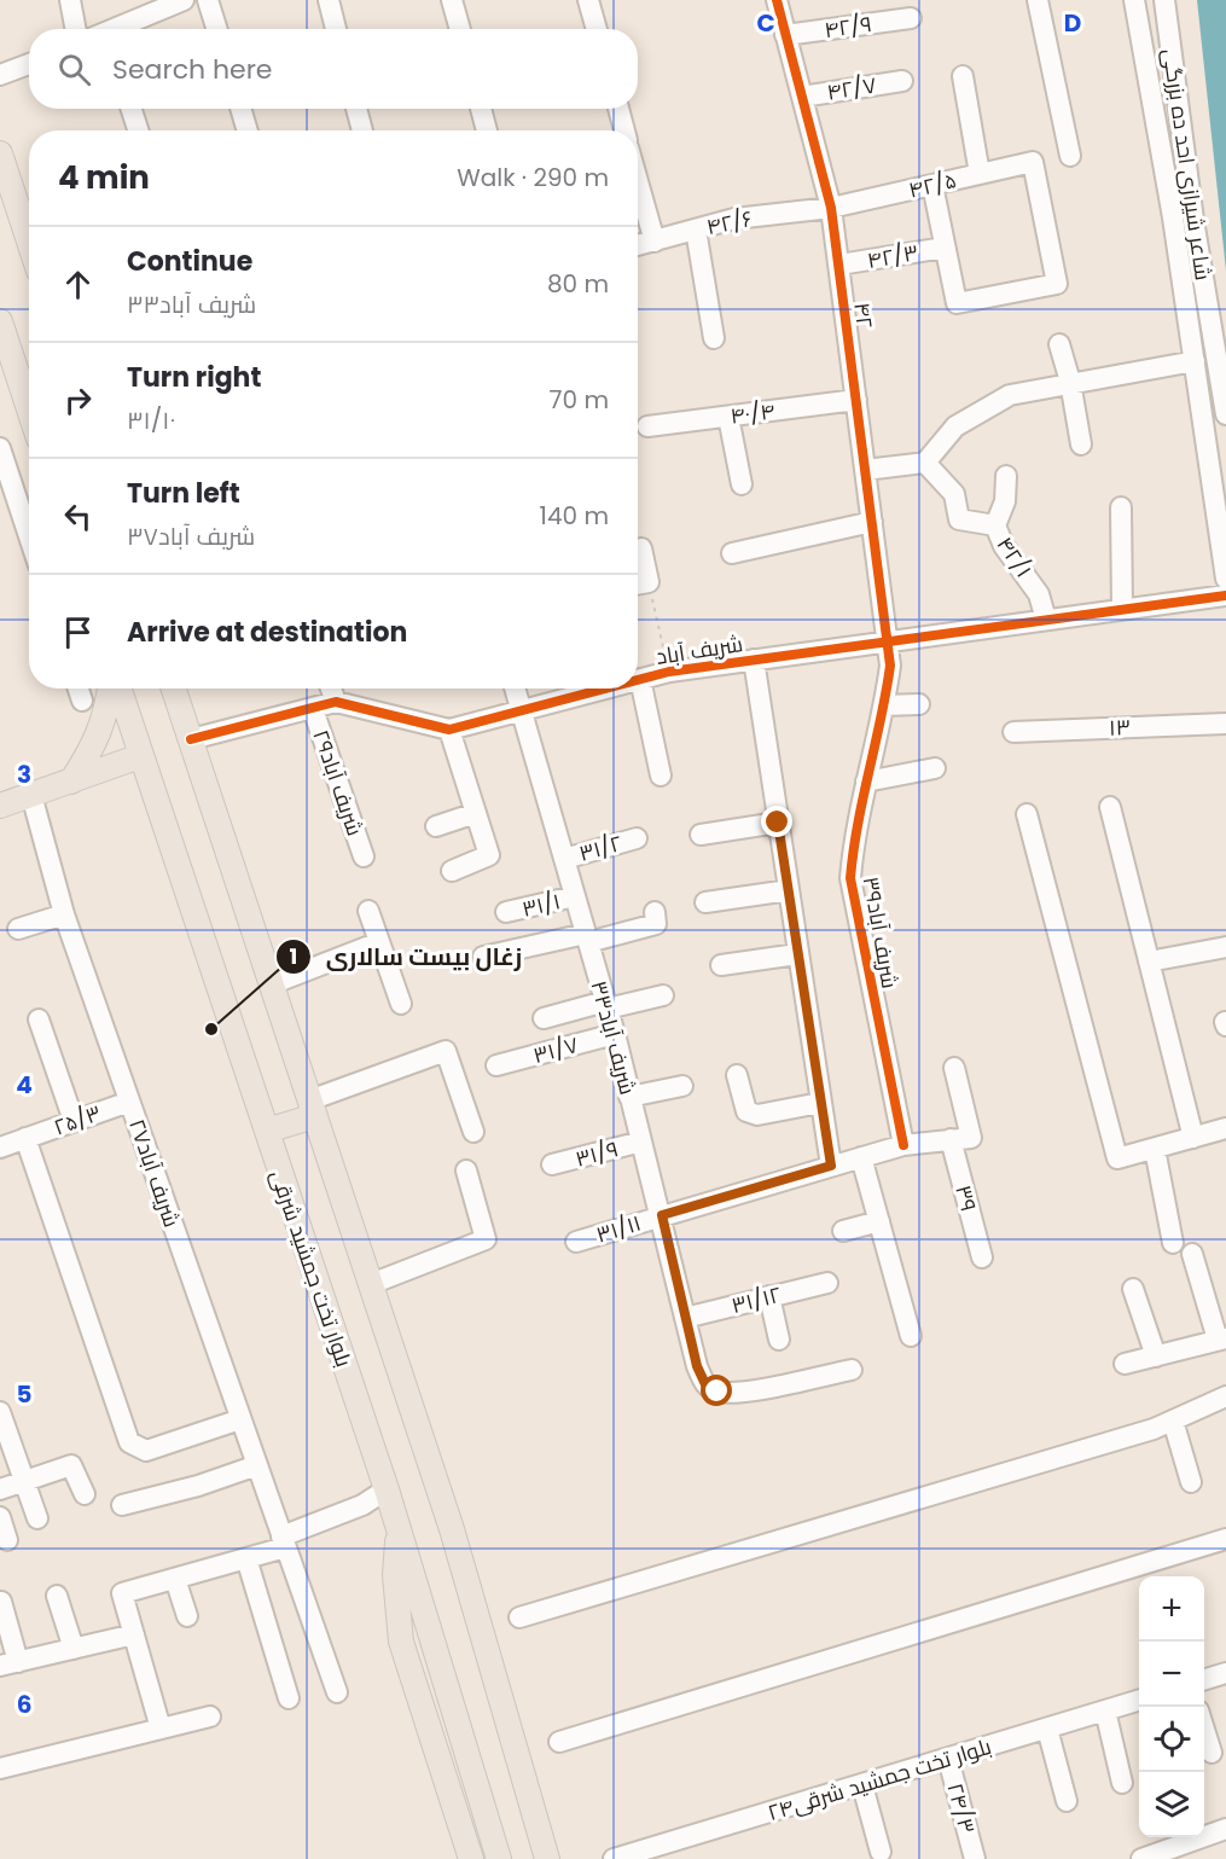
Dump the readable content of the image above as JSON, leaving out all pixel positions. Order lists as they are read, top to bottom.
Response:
{
  "streets": {
    "main road": ["بلوار تخت جمشید شرقی"],
    "street": [
      "۴۲/۹",
      "۴۲/۷",
      "شاعر شیرازی احد ده بزرگی",
      "۴۲/۵",
      "۴۲/۶",
      "۴۲/۳",
      "۴۲",
      "۴۰/۴",
      "۴۲/۱",
      "شریف آباد",
      "۱۳",
      "شریف آباد۲۹",
      "۳۱/۲",
      "۳۱/۱",
      "شریف آباد۳۹",
      "شریف آباد۳۳",
      "۳۱/۷",
      "۲۵/۳",
      "۳۱/۹",
      "شریف آباد۲۷",
      "۳۹",
      "۳۱/۱۱",
      "۳۱/۱۲",
      "بلوار تخت جمشید شرقی۲۴",
      "۲۴/۳"
    ]
  },
  "crossings": [
    ["۴۲/۹", "۴۲"],
    ["۴۲/۷", "۴۲"],
    ["۴۲/۵", "۴۲/۶"],
    ["۴۲/۵", "۴۲/۳"],
    ["۴۲/۵", "۴۲"],
    ["۴۲/۶", "۴۲"],
    ["۴۲/۳", "۴۲"],
    ["۴۲", "۴۰/۴"],
    ["۴۲", "شریف آباد"],
    ["۴۲", "شریف آباد۳۹"],
    ["۴۲/۱", "شریف آباد"],
    ["شریف آباد", "شریف آباد۳۹"],
    ["شریف آباد", "شریف آباد۳۳"],
    ["۳۱/۲", "شریف آباد۳۳"],
    ["۳۱/۱", "شریف آباد۳۳"],
    ["شریف آباد۳۹", "۳۱/۱۱"],
    ["شریف آباد۳۳", "۳۱/۷"],
    ["شریف آباد۳۳", "۳۱/۹"],
    ["شریف آباد۳۳", "۳۱/۱۱"],
    ["شریف آباد۳۳", "۳۱/۱۲"],
    ["۲۵/۳", "شریف آباد۲۷"],
    ["۳۹", "۳۱/۱۱"],
    ["بلوار تخت جمشید شرقی۲۴", "۲۴/۳"]
  ],
  "places": ["زغال بیست سالاری"],
  "page": {
    "search": "Search here",
    "heading": ["4 min", "Walk · 290 m"],
    "list": [
      ["Continue", "شریف آباد۳۳", "80 m"],
      ["Turn right", "۳۱/۱۰", "70 m"],
      ["Turn left", "شریف آباد۳۷", "140 m"],
      "Arrive at destination"
    ],
    "map_buttons": ["+", "−"]
  },
  "grid": {
    "columns": ["C", "D"],
    "rows": [
      "3",
      "4",
      "5",
      "6"
    ]
  }
}
